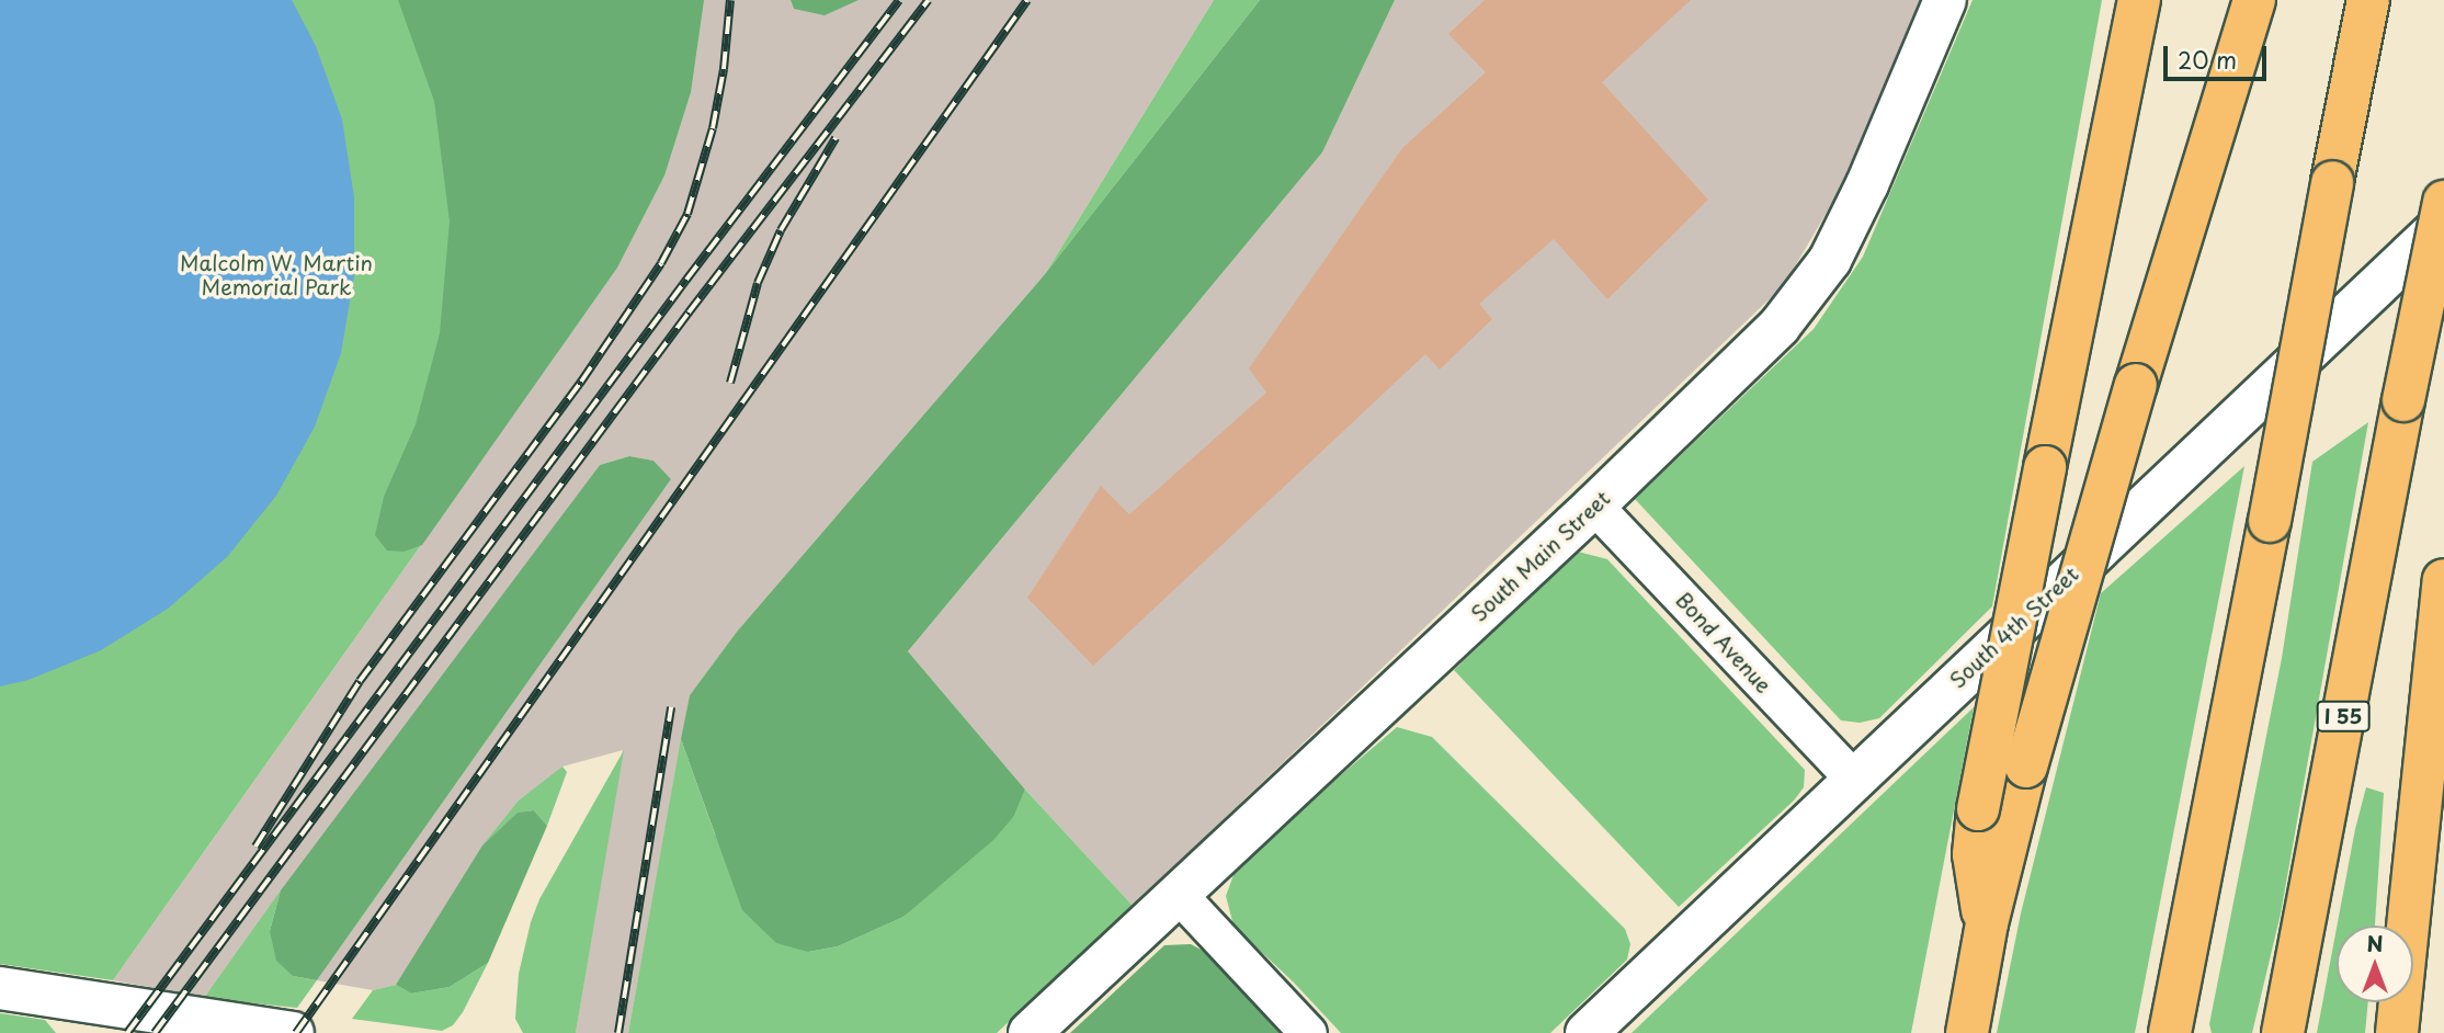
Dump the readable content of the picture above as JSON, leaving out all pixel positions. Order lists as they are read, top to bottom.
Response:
{
  "streets": {
    "highway": ["I 55"],
    "street": ["South Main Street", "South 4th Street", "Bond Avenue"]
  },
  "crossings": [
    ["South Main Street", "Bond Avenue"],
    ["South 4th Street", "Bond Avenue"]
  ],
  "parks": ["Malcolm W. Martin Memorial Park"],
  "scale_bar": "20 m",
  "north": "top"
}
